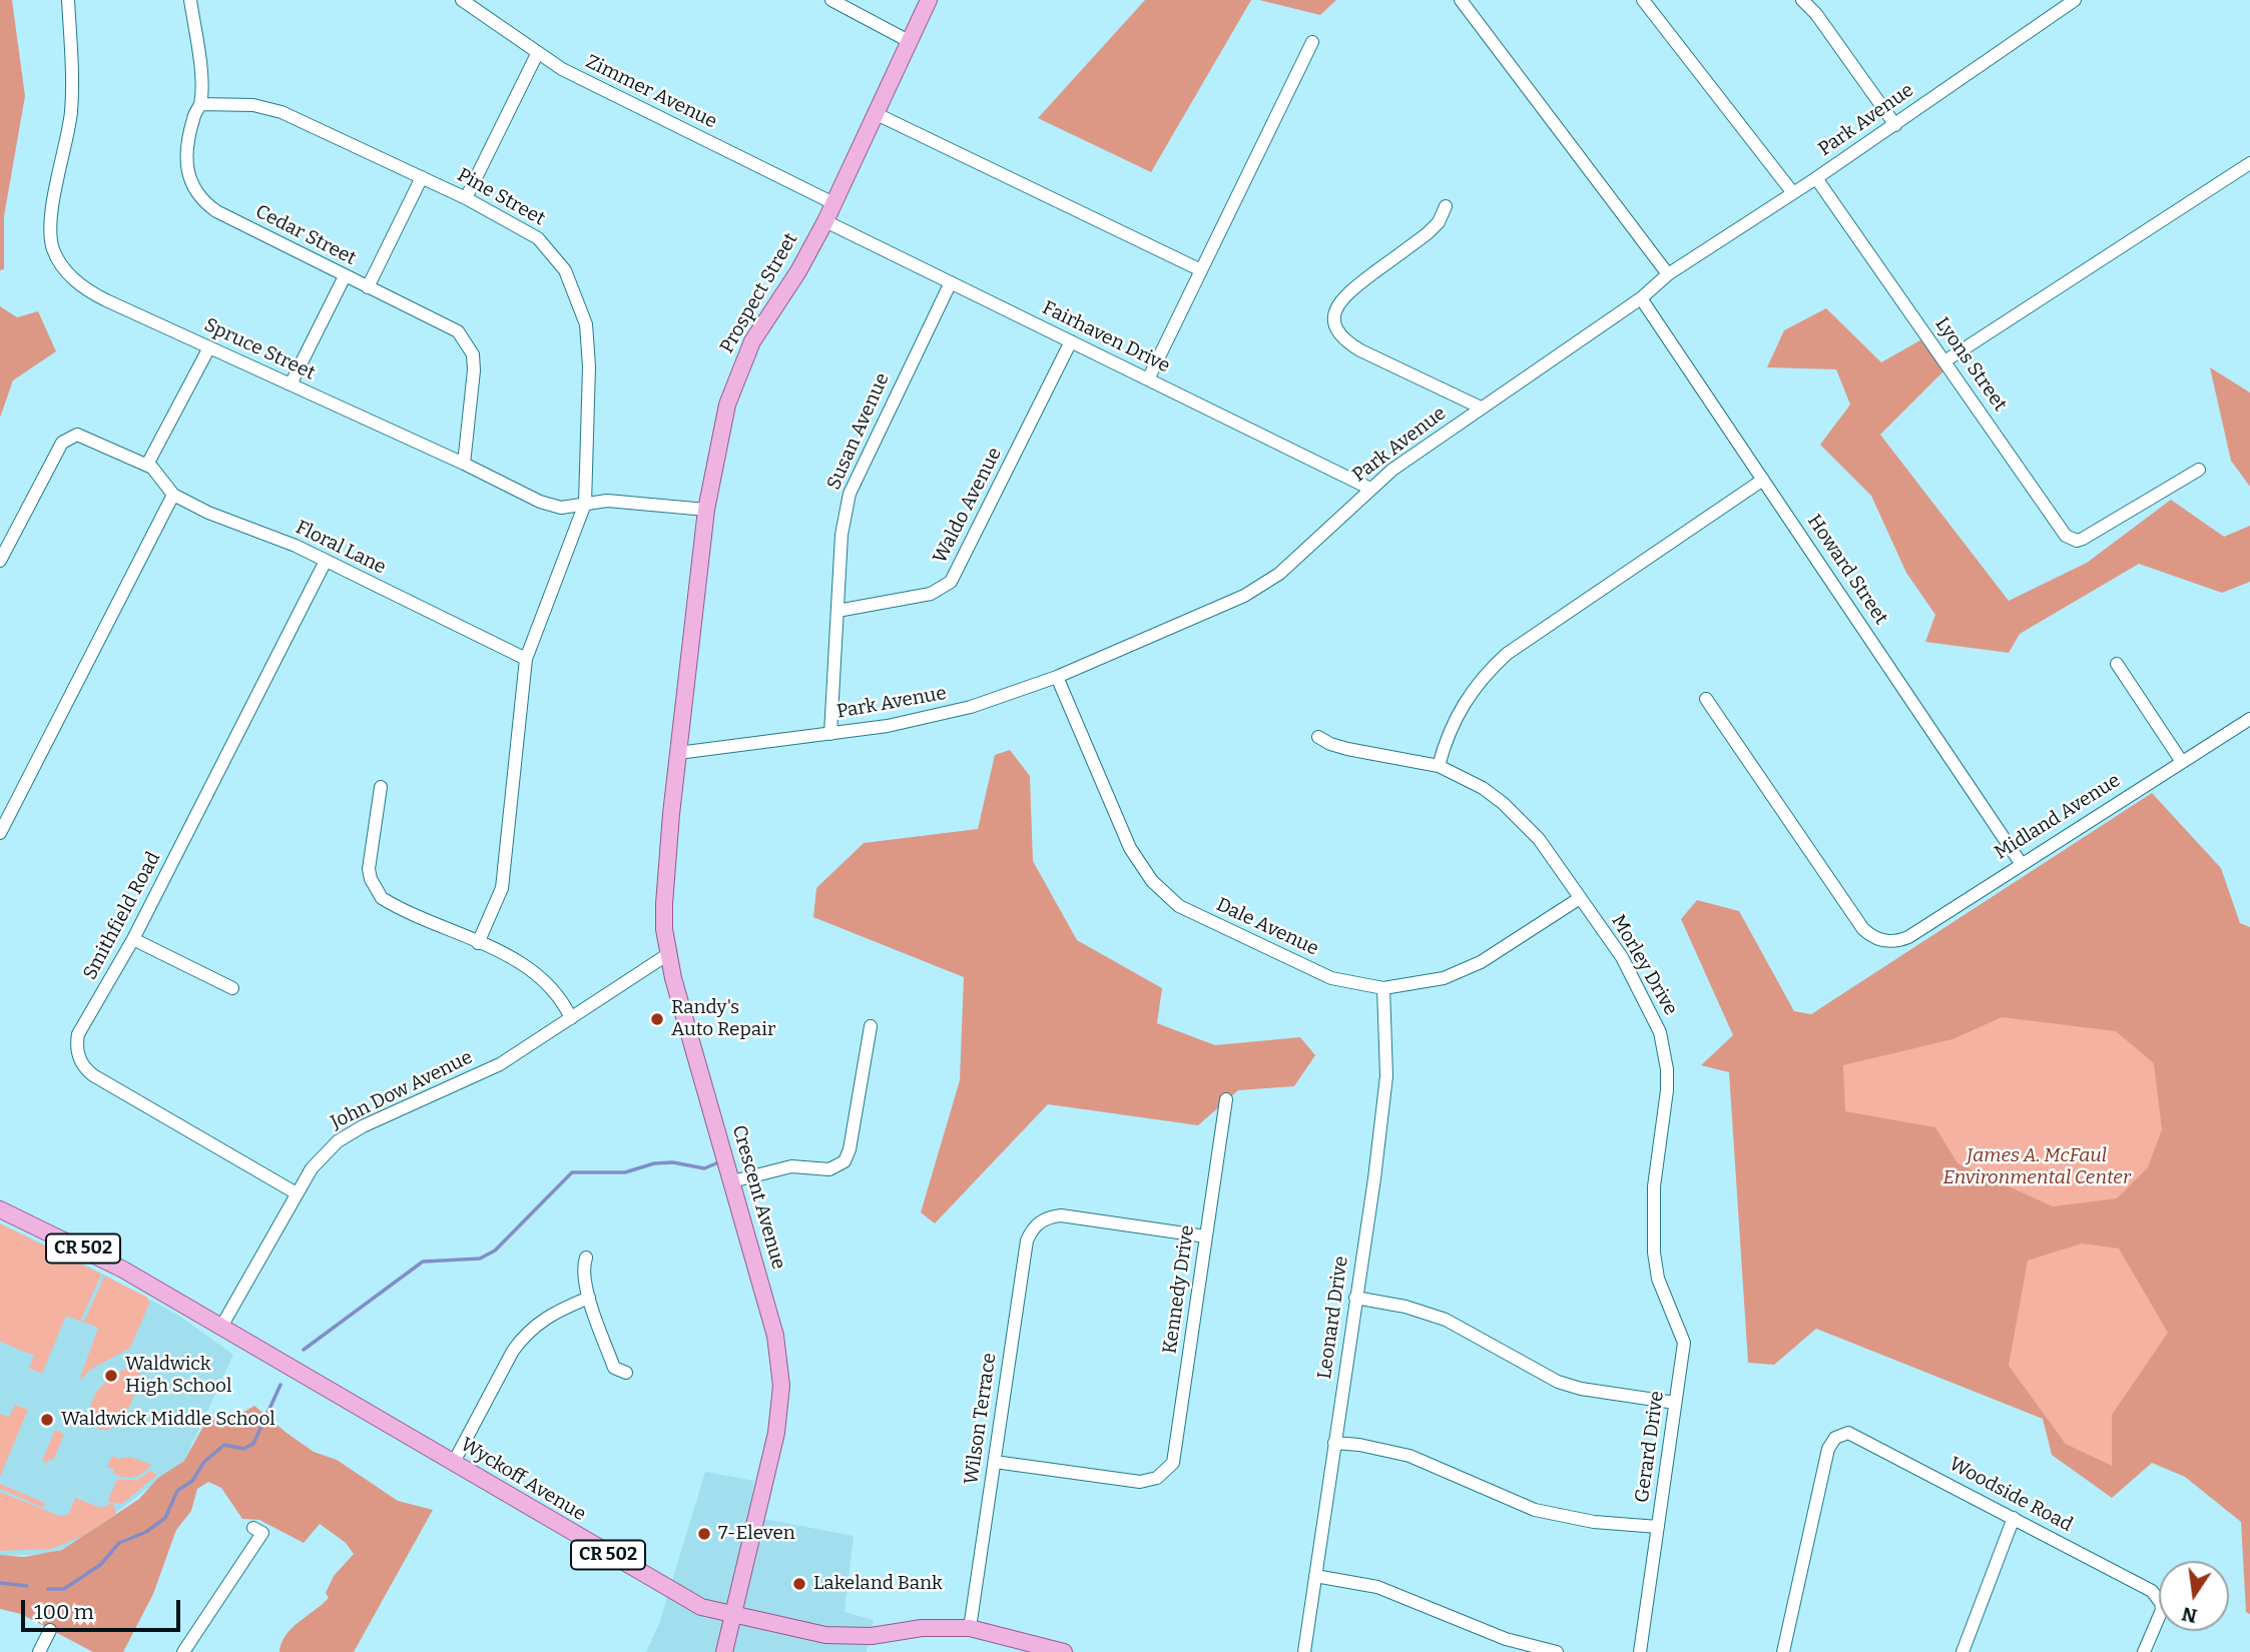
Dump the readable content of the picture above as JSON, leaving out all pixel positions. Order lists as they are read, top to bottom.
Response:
{
  "streets": {
    "main road": [
      "Prospect Street",
      "Crescent Avenue",
      "CR 502",
      "Wyckoff Avenue"
    ],
    "street": [
      "Zimmer Avenue",
      "Park Avenue",
      "Pine Street",
      "Cedar Street",
      "Fairhaven Drive",
      "Spruce Street",
      "Lyons Street",
      "Susan Avenue",
      "Waldo Avenue",
      "Floral Lane",
      "Howard Street",
      "Midland Avenue",
      "Smithfield Road",
      "Dale Avenue",
      "Morley Drive",
      "John Dow Avenue",
      "Kennedy Drive",
      "Leonard Drive",
      "Wilson Terrace",
      "Gerard Drive",
      "Woodside Road"
    ]
  },
  "crossings": [
    ["Zimmer Avenue", "Prospect Street"],
    ["Park Avenue", "Prospect Street"],
    ["Park Avenue", "Fairhaven Drive"],
    ["Park Avenue", "Lyons Street"],
    ["Park Avenue", "Susan Avenue"],
    ["Park Avenue", "Howard Street"],
    ["Park Avenue", "Dale Avenue"],
    ["Park Avenue", "Crescent Avenue"],
    ["Pine Street", "Cedar Street"],
    ["Pine Street", "Spruce Street"],
    ["Pine Street", "Floral Lane"],
    ["Cedar Street", "Spruce Street"],
    ["Prospect Street", "Fairhaven Drive"],
    ["Prospect Street", "Spruce Street"],
    ["Prospect Street", "Crescent Avenue"],
    ["Fairhaven Drive", "Susan Avenue"],
    ["Fairhaven Drive", "Waldo Avenue"],
    ["Susan Avenue", "Waldo Avenue"],
    ["Floral Lane", "Smithfield Road"],
    ["Howard Street", "Midland Avenue"],
    ["Smithfield Road", "John Dow Avenue"],
    ["Dale Avenue", "Morley Drive"],
    ["Dale Avenue", "Leonard Drive"],
    ["Morley Drive", "Gerard Drive"],
    ["John Dow Avenue", "Crescent Avenue"],
    ["John Dow Avenue", "Wyckoff Avenue"],
    ["Crescent Avenue", "Wyckoff Avenue"],
    ["Kennedy Drive", "Wilson Terrace"],
    ["Wilson Terrace", "Wyckoff Avenue"]
  ],
  "parks": ["James A. McFaul Environmental Center"],
  "places": [
    "Randy's Auto Repair",
    "Waldwick High School",
    "Waldwick Middle School",
    "7-Eleven",
    "Lakeland Bank"
  ],
  "scale_bar": "100 m",
  "north": "bottom"
}
